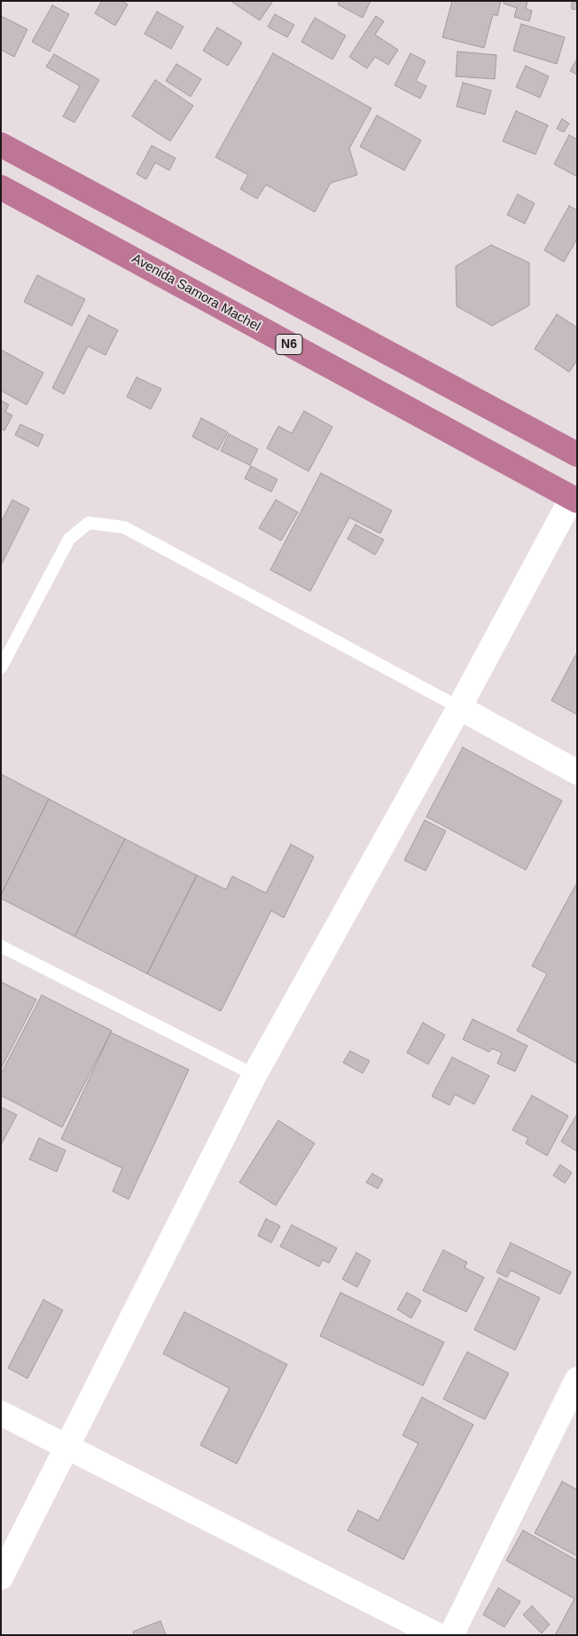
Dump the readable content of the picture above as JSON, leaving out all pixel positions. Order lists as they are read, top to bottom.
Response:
{
  "streets": {
    "highway": ["Avenida Samora Machel", "N6"]
  }
}
